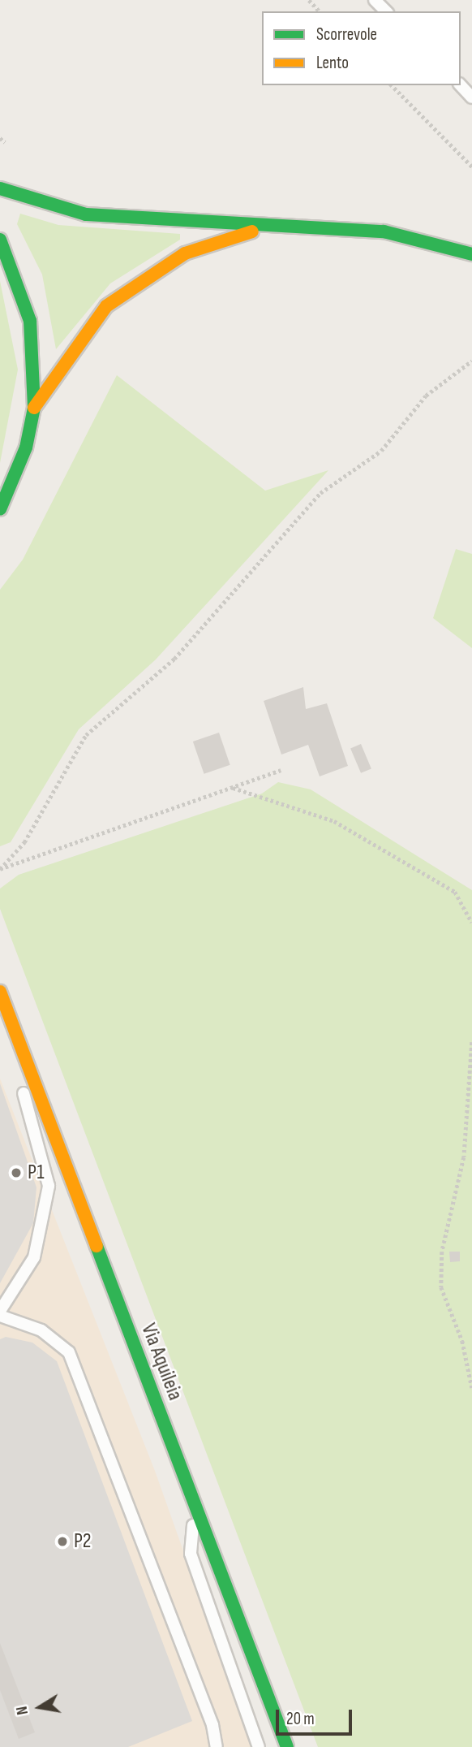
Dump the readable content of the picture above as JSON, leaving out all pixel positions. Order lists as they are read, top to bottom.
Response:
{
  "streets": {
    "main road": ["Via Aquileia"]
  },
  "places": ["P1", "P2"],
  "legend": ["Scorrevole", "Lento"],
  "scale_bar": "20 m",
  "north": "left"
}
